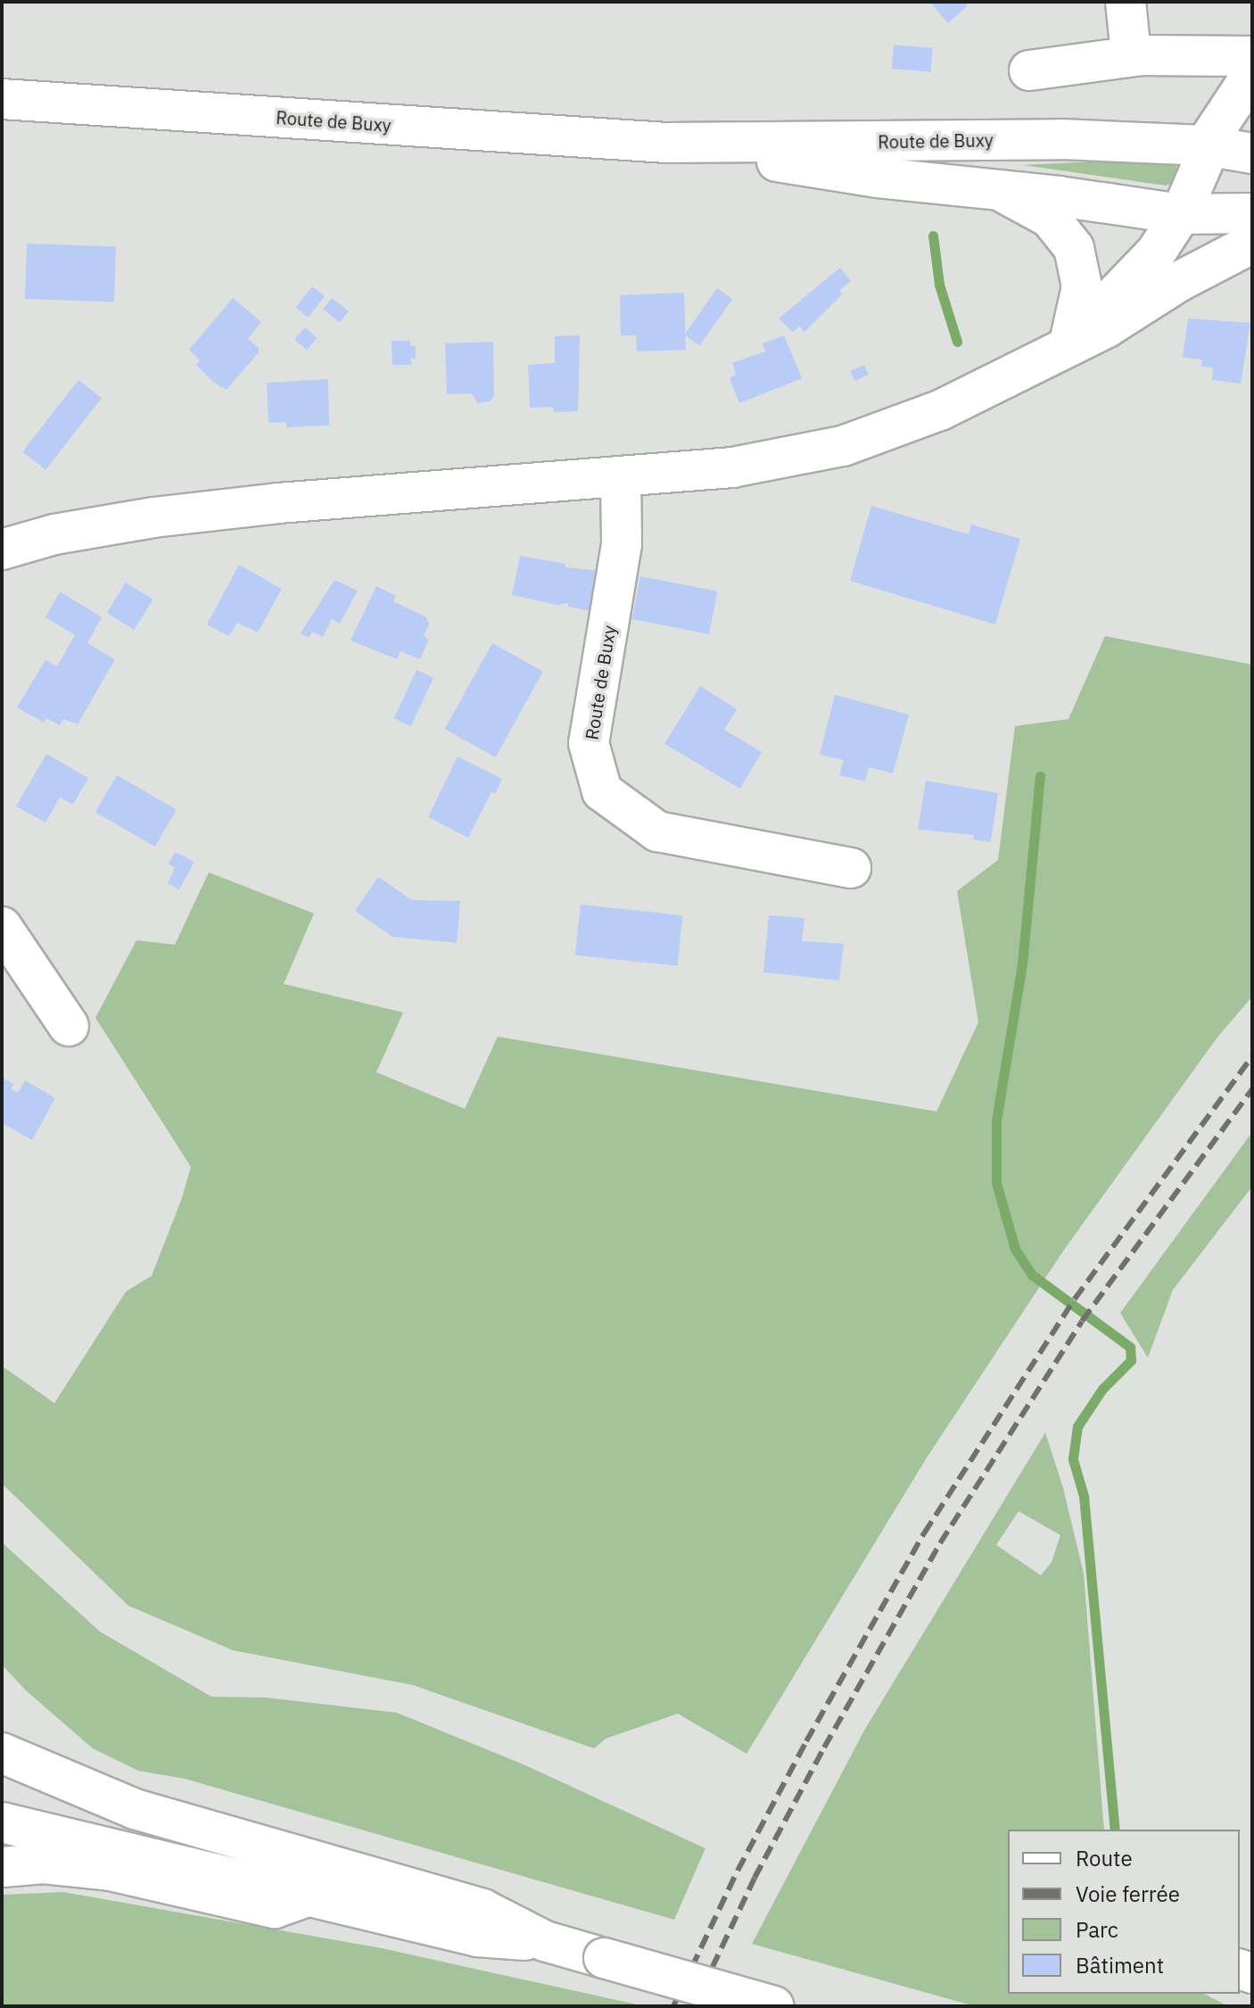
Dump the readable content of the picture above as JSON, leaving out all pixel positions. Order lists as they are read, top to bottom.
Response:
{
  "streets": {
    "main road": ["Route de Buxy"]
  },
  "legend": [
    "Route",
    "Voie ferrée",
    "Parc",
    "Bâtiment"
  ]
}
